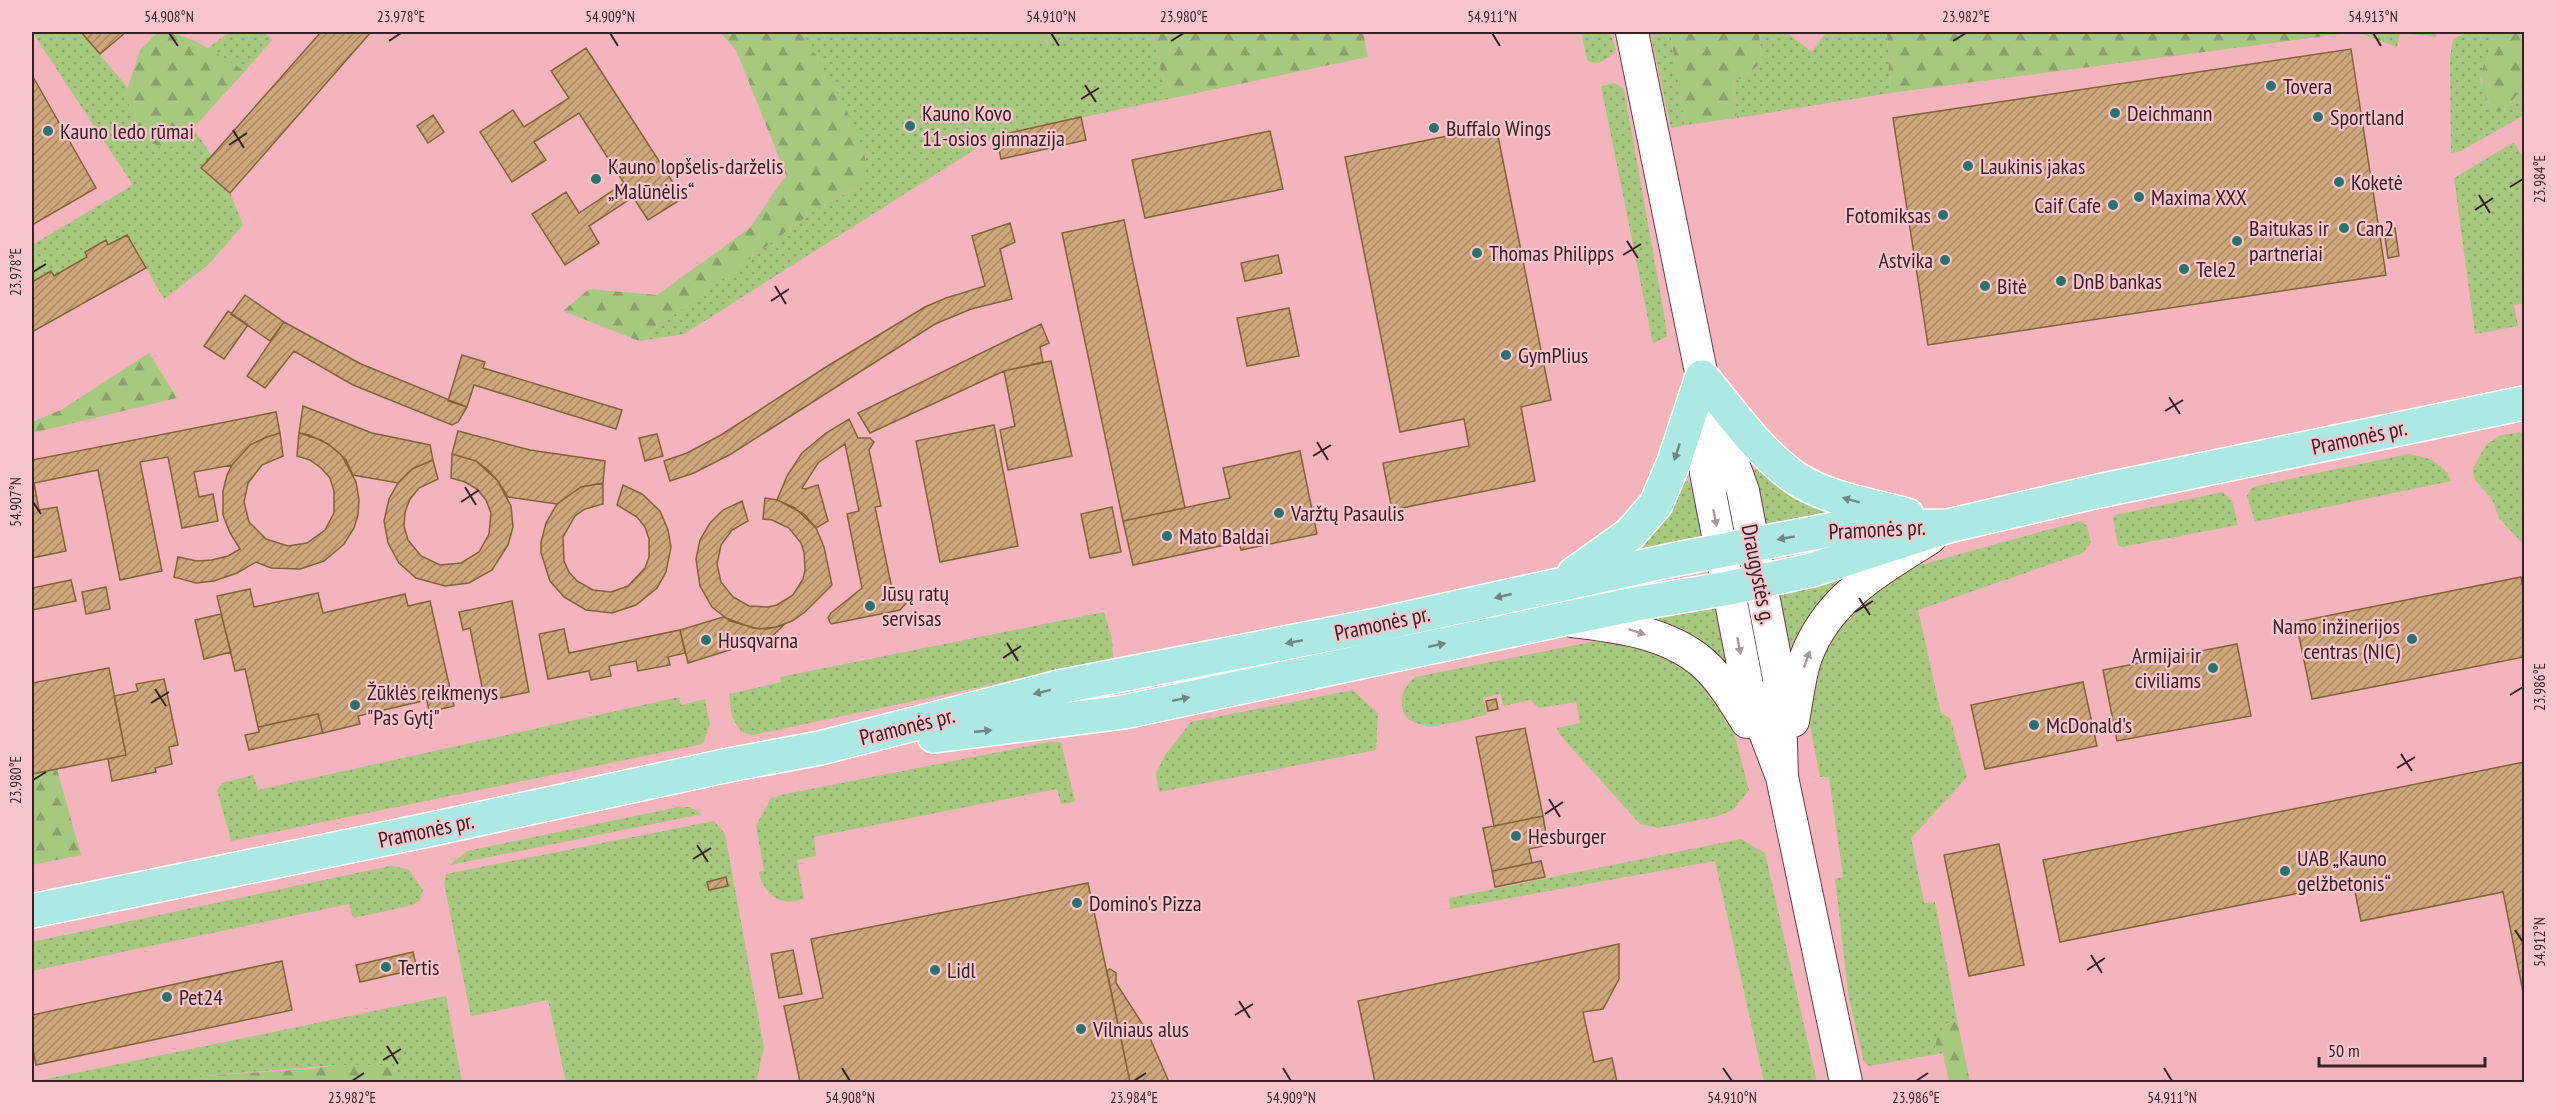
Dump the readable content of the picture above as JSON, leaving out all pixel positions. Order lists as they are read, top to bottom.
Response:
{
  "streets": {
    "main road": ["Pramonės pr.", "Draugystės g."]
  },
  "crossings": [
    ["Pramonės pr.", "Draugystės g."]
  ],
  "places": [
    "Tovera",
    "Deichmann",
    "Sportland",
    "Kauno Kovo 11-osios gimnazija",
    "Buffalo Wings",
    "Kauno ledo rūmai",
    "Laukinis jakas",
    "Kauno lopšelis-darželis „Malūnėlis“",
    "Koketė",
    "Maxima XXX",
    "Caif Cafe",
    "Fotomiksas",
    "Can2",
    "Baitukas ir partneriai",
    "Thomas Philipps",
    "Astvika",
    "Tele2",
    "DnB bankas",
    "Bitė",
    "GymPlius",
    "Varžtų Pasaulis",
    "Mato Baldai",
    "Jūsų ratų servisas",
    "Namo inžinerijos centras (NIC)",
    "Husqvarna",
    "Armijai ir civiliams",
    "Žūklės reikmenys \"Pas Gytį\"",
    "McDonald's",
    "Hesburger",
    "UAB „Kauno gelžbetonis“",
    "Domino's Pizza",
    "Tertis",
    "Lidl",
    "Pet24",
    "Vilniaus alus"
  ],
  "scale_bar": "50 m",
  "coordinates": [
    "54.908°N",
    "23.978°E",
    "54.909°N",
    "54.910°N",
    "23.980°E",
    "54.911°N",
    "23.982°E",
    "54.913°N",
    "23.984°E",
    "54.907°N",
    "23.986°E",
    "54.912°N"
  ]
}
